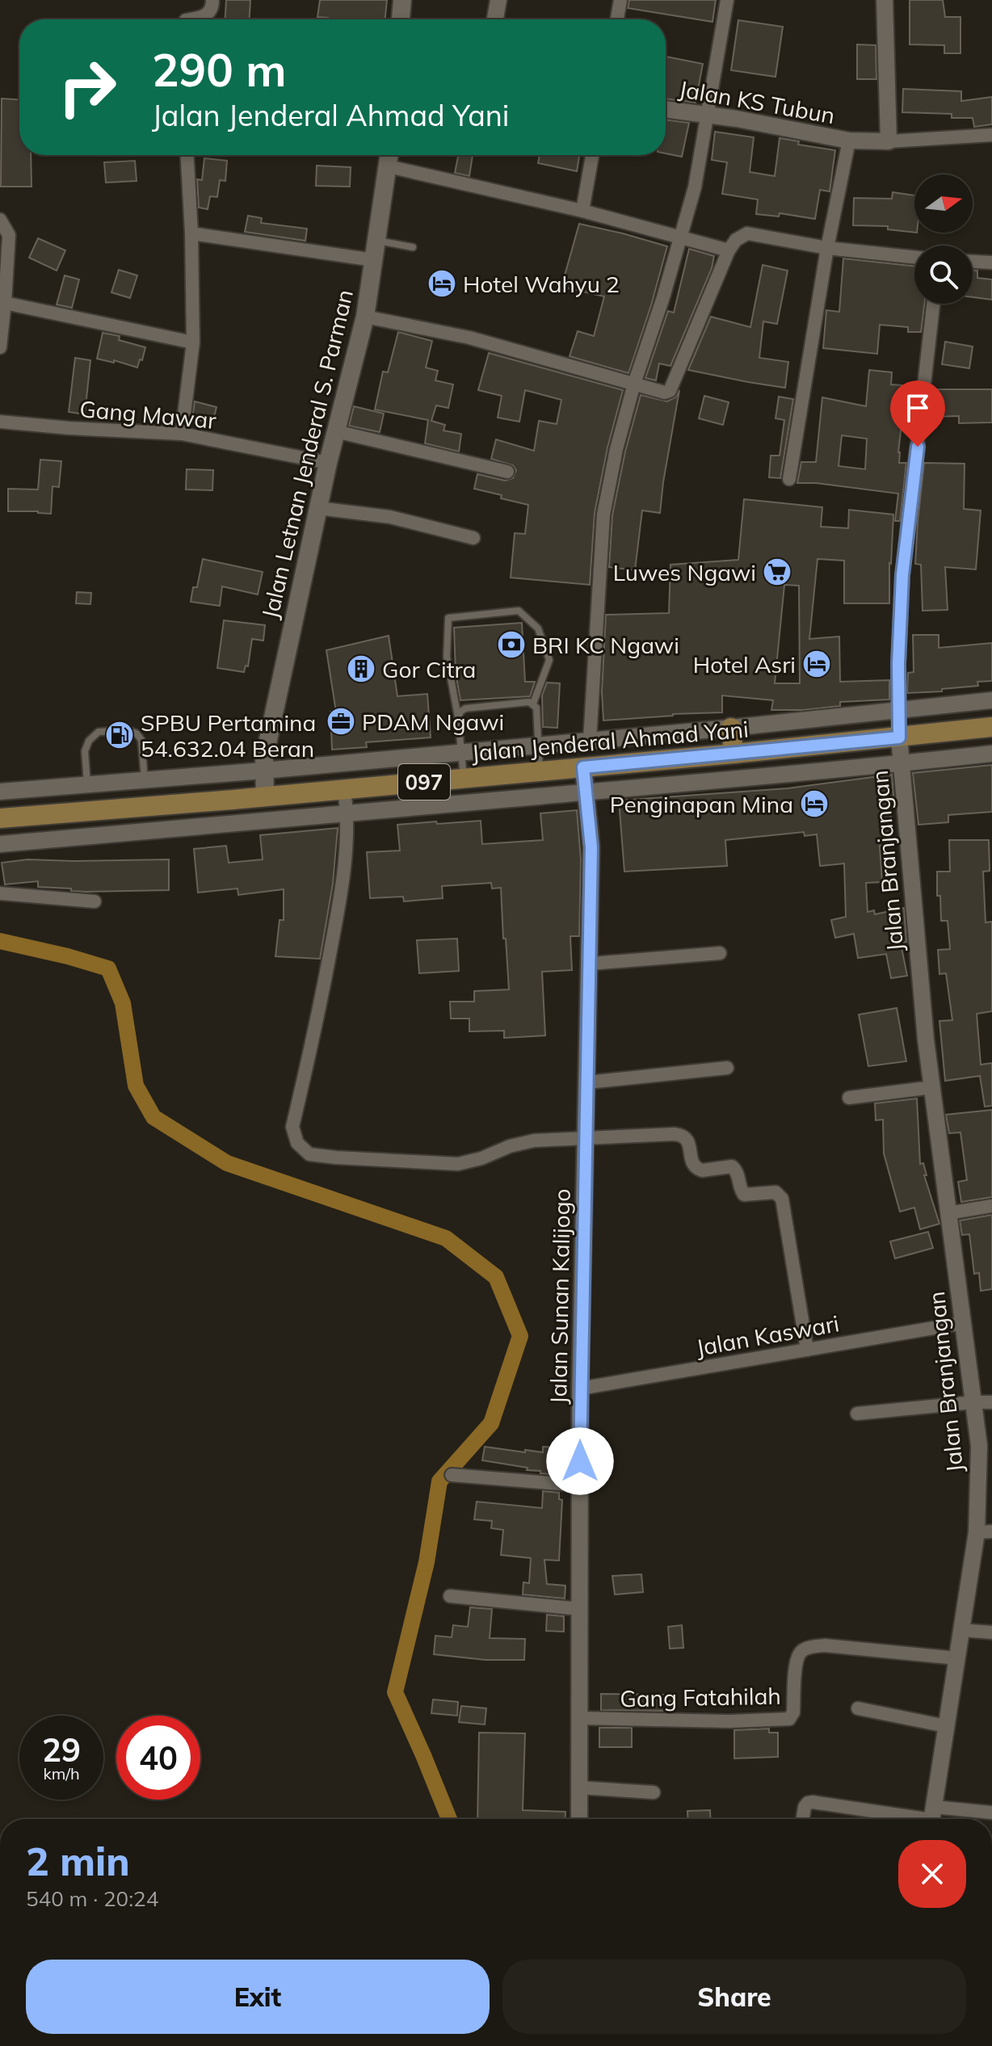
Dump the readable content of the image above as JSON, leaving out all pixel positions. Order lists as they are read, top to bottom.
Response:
{
  "streets": {
    "main road": ["Jalan Letnan Jenderal S. Parman", "Jalan Jenderal Ahmad Yani", "097"],
    "street": [
      "Jalan KS Tubun",
      "Gang Mawar",
      "Jalan Branjangan",
      "Jalan Sunan Kalijogo",
      "Jalan Kaswari",
      "Gang Fatahilah"
    ]
  },
  "crossings": [
    ["Gang Mawar", "Jalan Letnan Jenderal S. Parman"],
    ["Jalan Letnan Jenderal S. Parman", "Jalan Jenderal Ahmad Yani"],
    ["Jalan Jenderal Ahmad Yani", "Jalan Branjangan"],
    ["Jalan Jenderal Ahmad Yani", "Jalan Sunan Kalijogo"],
    ["Jalan Branjangan", "Jalan Kaswari"],
    ["Jalan Branjangan", "Gang Fatahilah"],
    ["Jalan Sunan Kalijogo", "Jalan Kaswari"],
    ["Jalan Sunan Kalijogo", "Gang Fatahilah"]
  ],
  "places": {
    "hotel": ["Hotel Wahyu 2", "Hotel Asri", "Penginapan Mina"],
    "supermarket": ["Luwes Ngawi"],
    "bank": ["BRI KC Ngawi"],
    "building": ["Gor Citra"],
    "office": ["PDAM Ngawi"],
    "fuel station": ["SPBU Pertamina 54.632.04 Beran"]
  },
  "north": "right",
  "page": {
    "turn": ["290 m", "Jalan Jenderal Ahmad Yani"],
    "speed": "29 km/h",
    "limit": "40",
    "heading": ["2 min", "540 m · 20:24"],
    "buttons": ["Exit", "Share"]
  }
}
